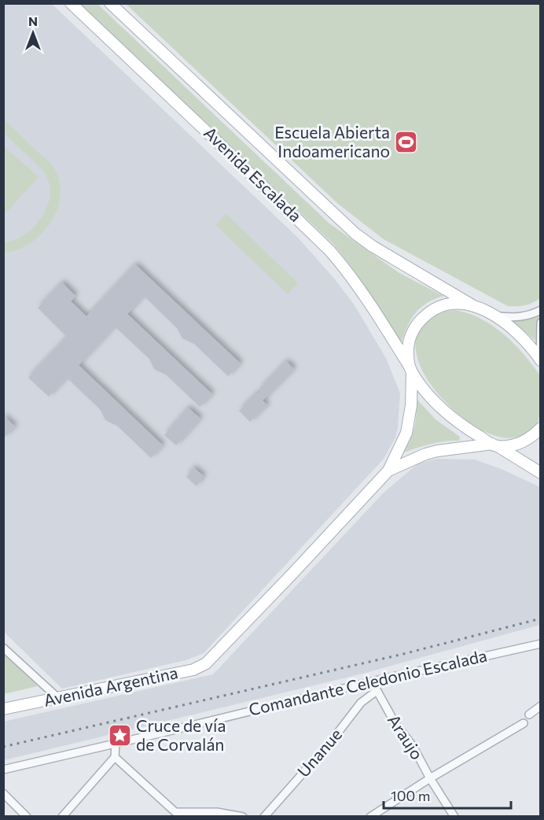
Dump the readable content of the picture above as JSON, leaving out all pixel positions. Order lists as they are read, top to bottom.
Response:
{
  "streets": {
    "main road": ["Avenida Escalada", "Avenida Argentina"],
    "street": ["Comandante Celedonio Escalada", "Araujo", "Unanue"]
  },
  "crossings": [
    ["Comandante Celedonio Escalada", "Araujo"],
    ["Araujo", "Unanue"]
  ],
  "places": {
    "sports": ["Escuela Abierta Indoamericano"],
    "place": ["Cruce de vía de Corvalán"]
  },
  "scale_bar": "100 m",
  "north": "top"
}
